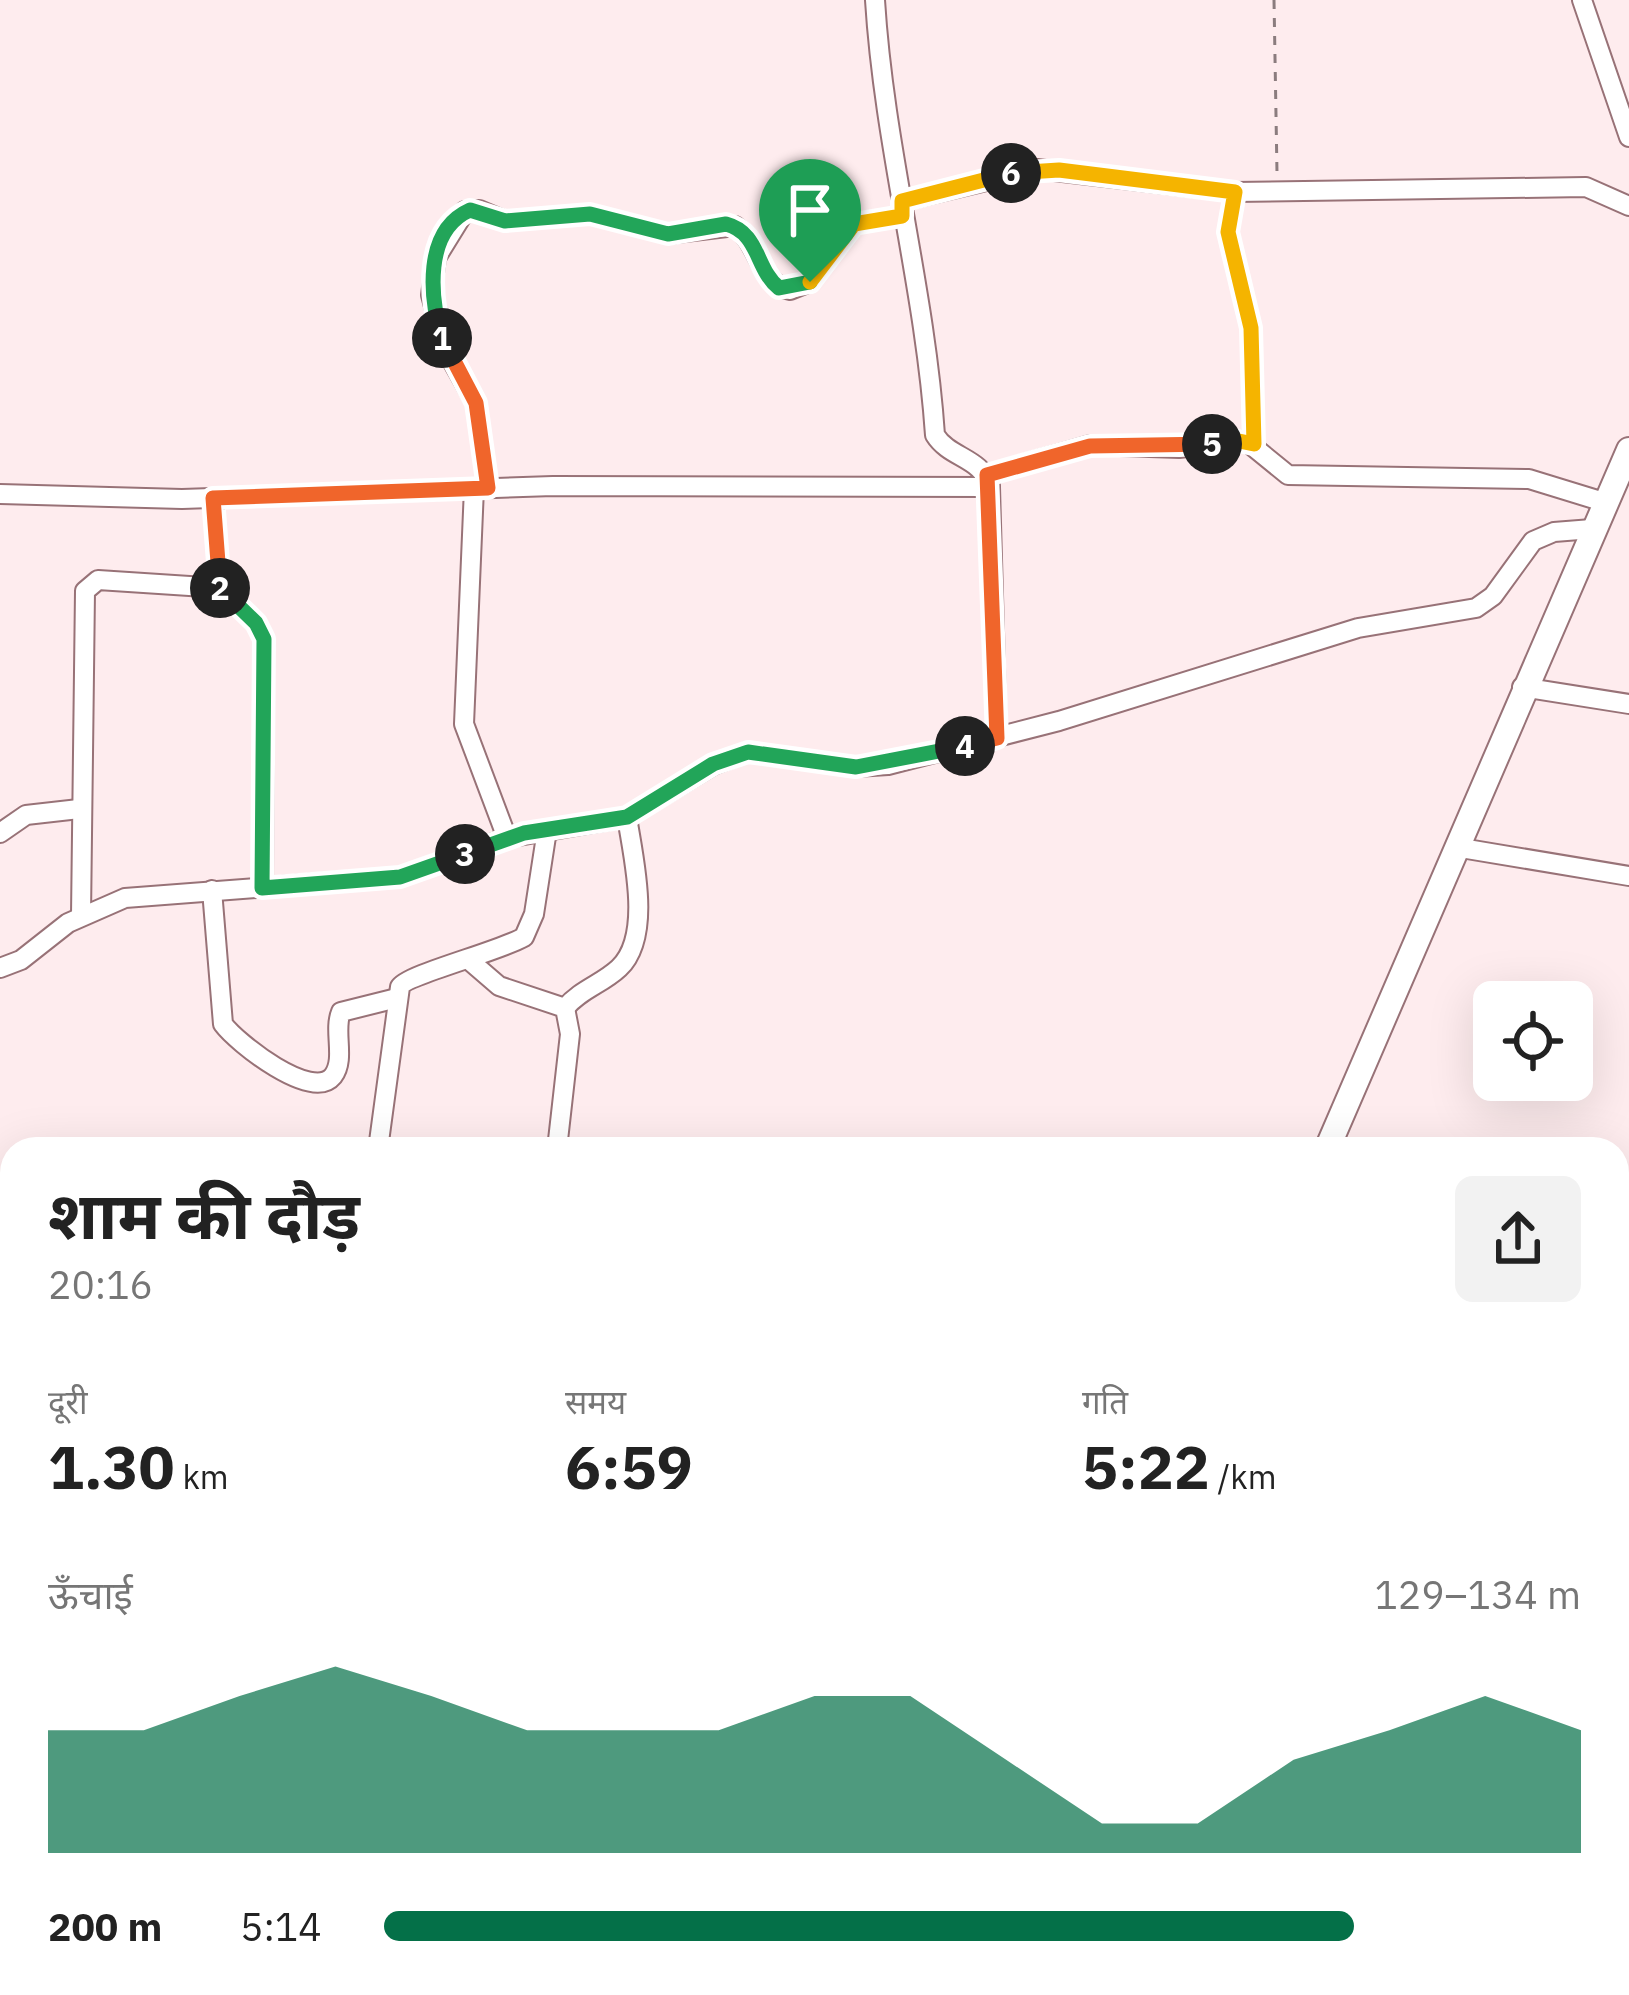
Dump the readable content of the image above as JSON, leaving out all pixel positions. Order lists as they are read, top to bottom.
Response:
{
  "page": {
    "pins": [
      "6",
      "1",
      "5",
      "2",
      "4",
      "3"
    ],
    "heading": ["शाम की दौड़", "20:16"],
    "stats": [
      ["दूरी", "1.30 km"],
      ["समय", "6:59"],
      ["गति", "5:22 /km"]
    ],
    "chart": ["ऊँचाई", "129–134 m"],
    "list": [
      {
        "name": "200 m",
        "note": "5:14"
      }
    ]
  }
}
